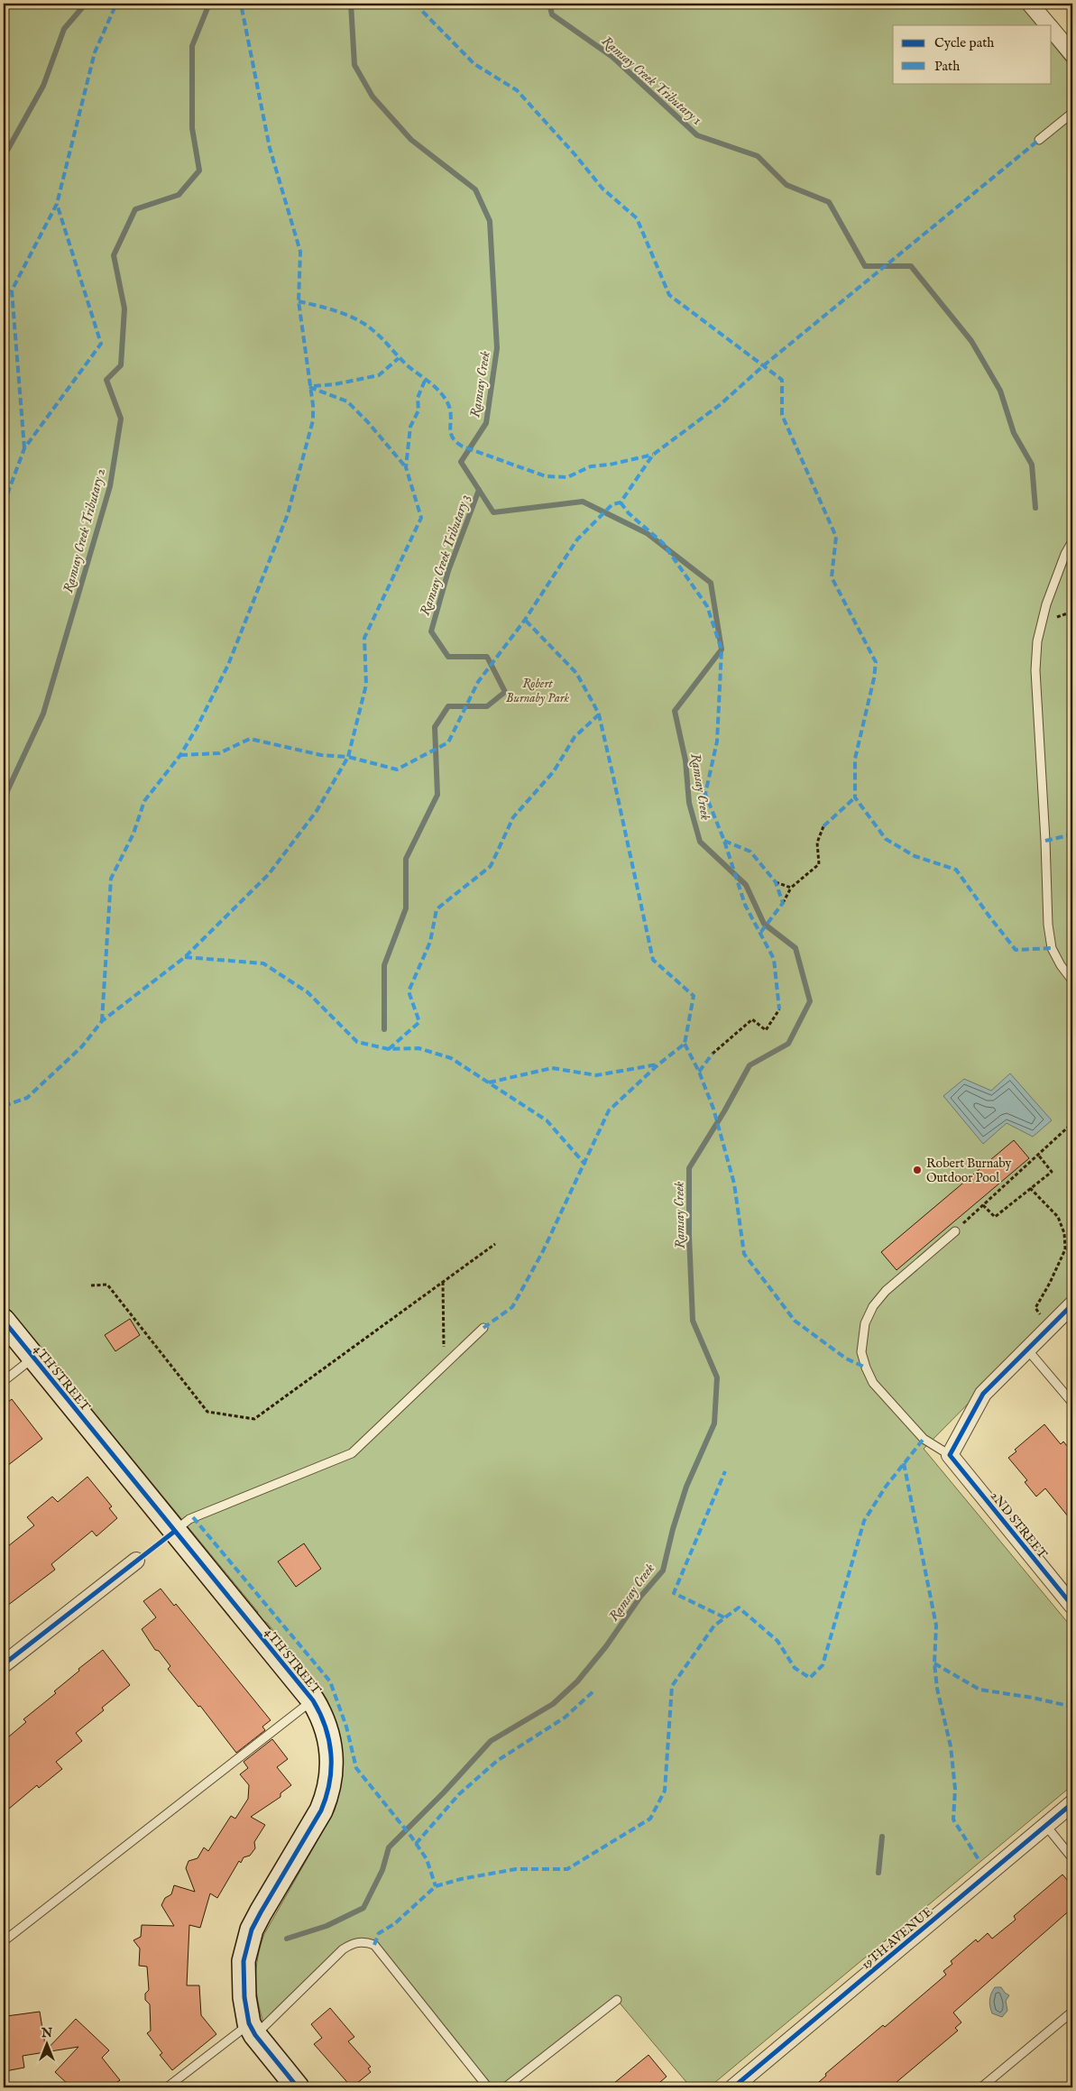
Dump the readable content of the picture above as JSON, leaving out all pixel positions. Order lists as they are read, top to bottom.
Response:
{
  "streets": {
    "street": ["4TH STREET", "2ND STREET", "19TH AVENUE"]
  },
  "water": [
    "Ramsay Creek Tributary 1",
    "Ramsay Creek",
    "Ramsay Creek Tributary 2",
    "Ramsay Creek Tributary 3"
  ],
  "parks": ["Robert Burnaby Park"],
  "places": ["Robert Burnaby Outdoor Pool"],
  "legend": ["Cycle path", "Path"],
  "north": "top"
}
